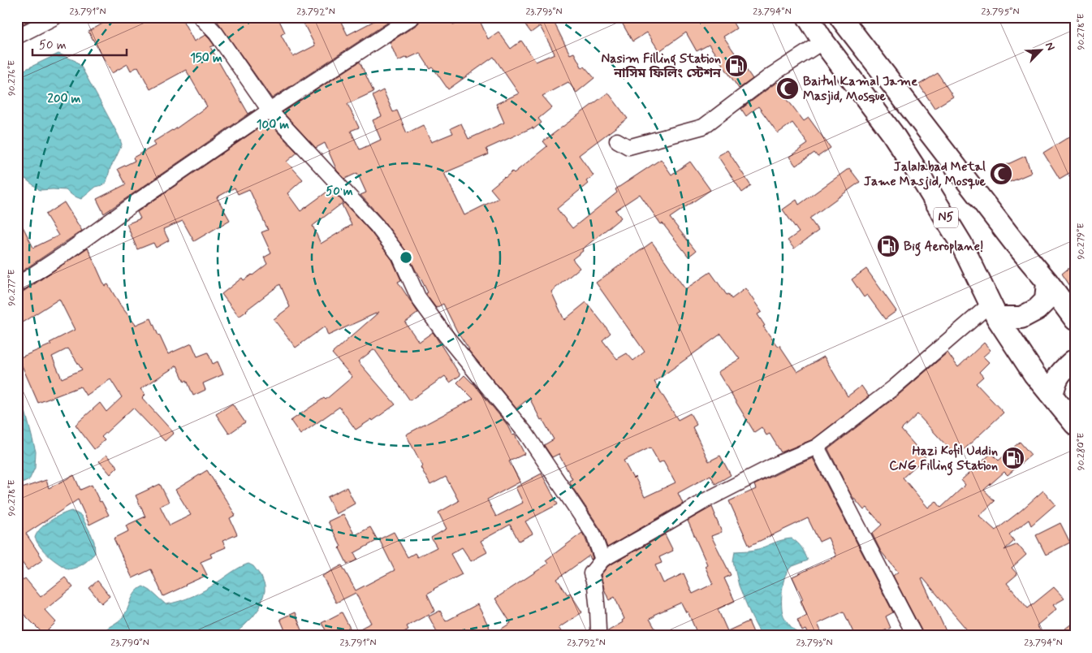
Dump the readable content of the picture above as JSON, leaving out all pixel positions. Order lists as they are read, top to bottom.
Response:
{
  "streets": {
    "highway": ["N5"]
  },
  "places": {
    "fuel station": ["Nasim Filling Station নাসিম ফিলিং স্টেশন", "Big Aeroplane!", "Hazi Kofil Uddin CNG Filling Station"],
    "mosque": ["Baitul Kamal Jame Masjid, Mosque", "Jalalabad Metal Jame Masjid, Mosque"]
  },
  "scale_bar": "50 m",
  "north": "top right",
  "coordinates": [
    "23.791°N",
    "23.792°N",
    "23.793°N",
    "23.794°N",
    "23.795°N",
    "90.278°E",
    "90.276°E",
    "90.279°E",
    "90.277°E",
    "90.280°E",
    "23.790°N"
  ],
  "rings": [
    "150 m",
    "200 m",
    "100 m",
    "50 m"
  ]
}
